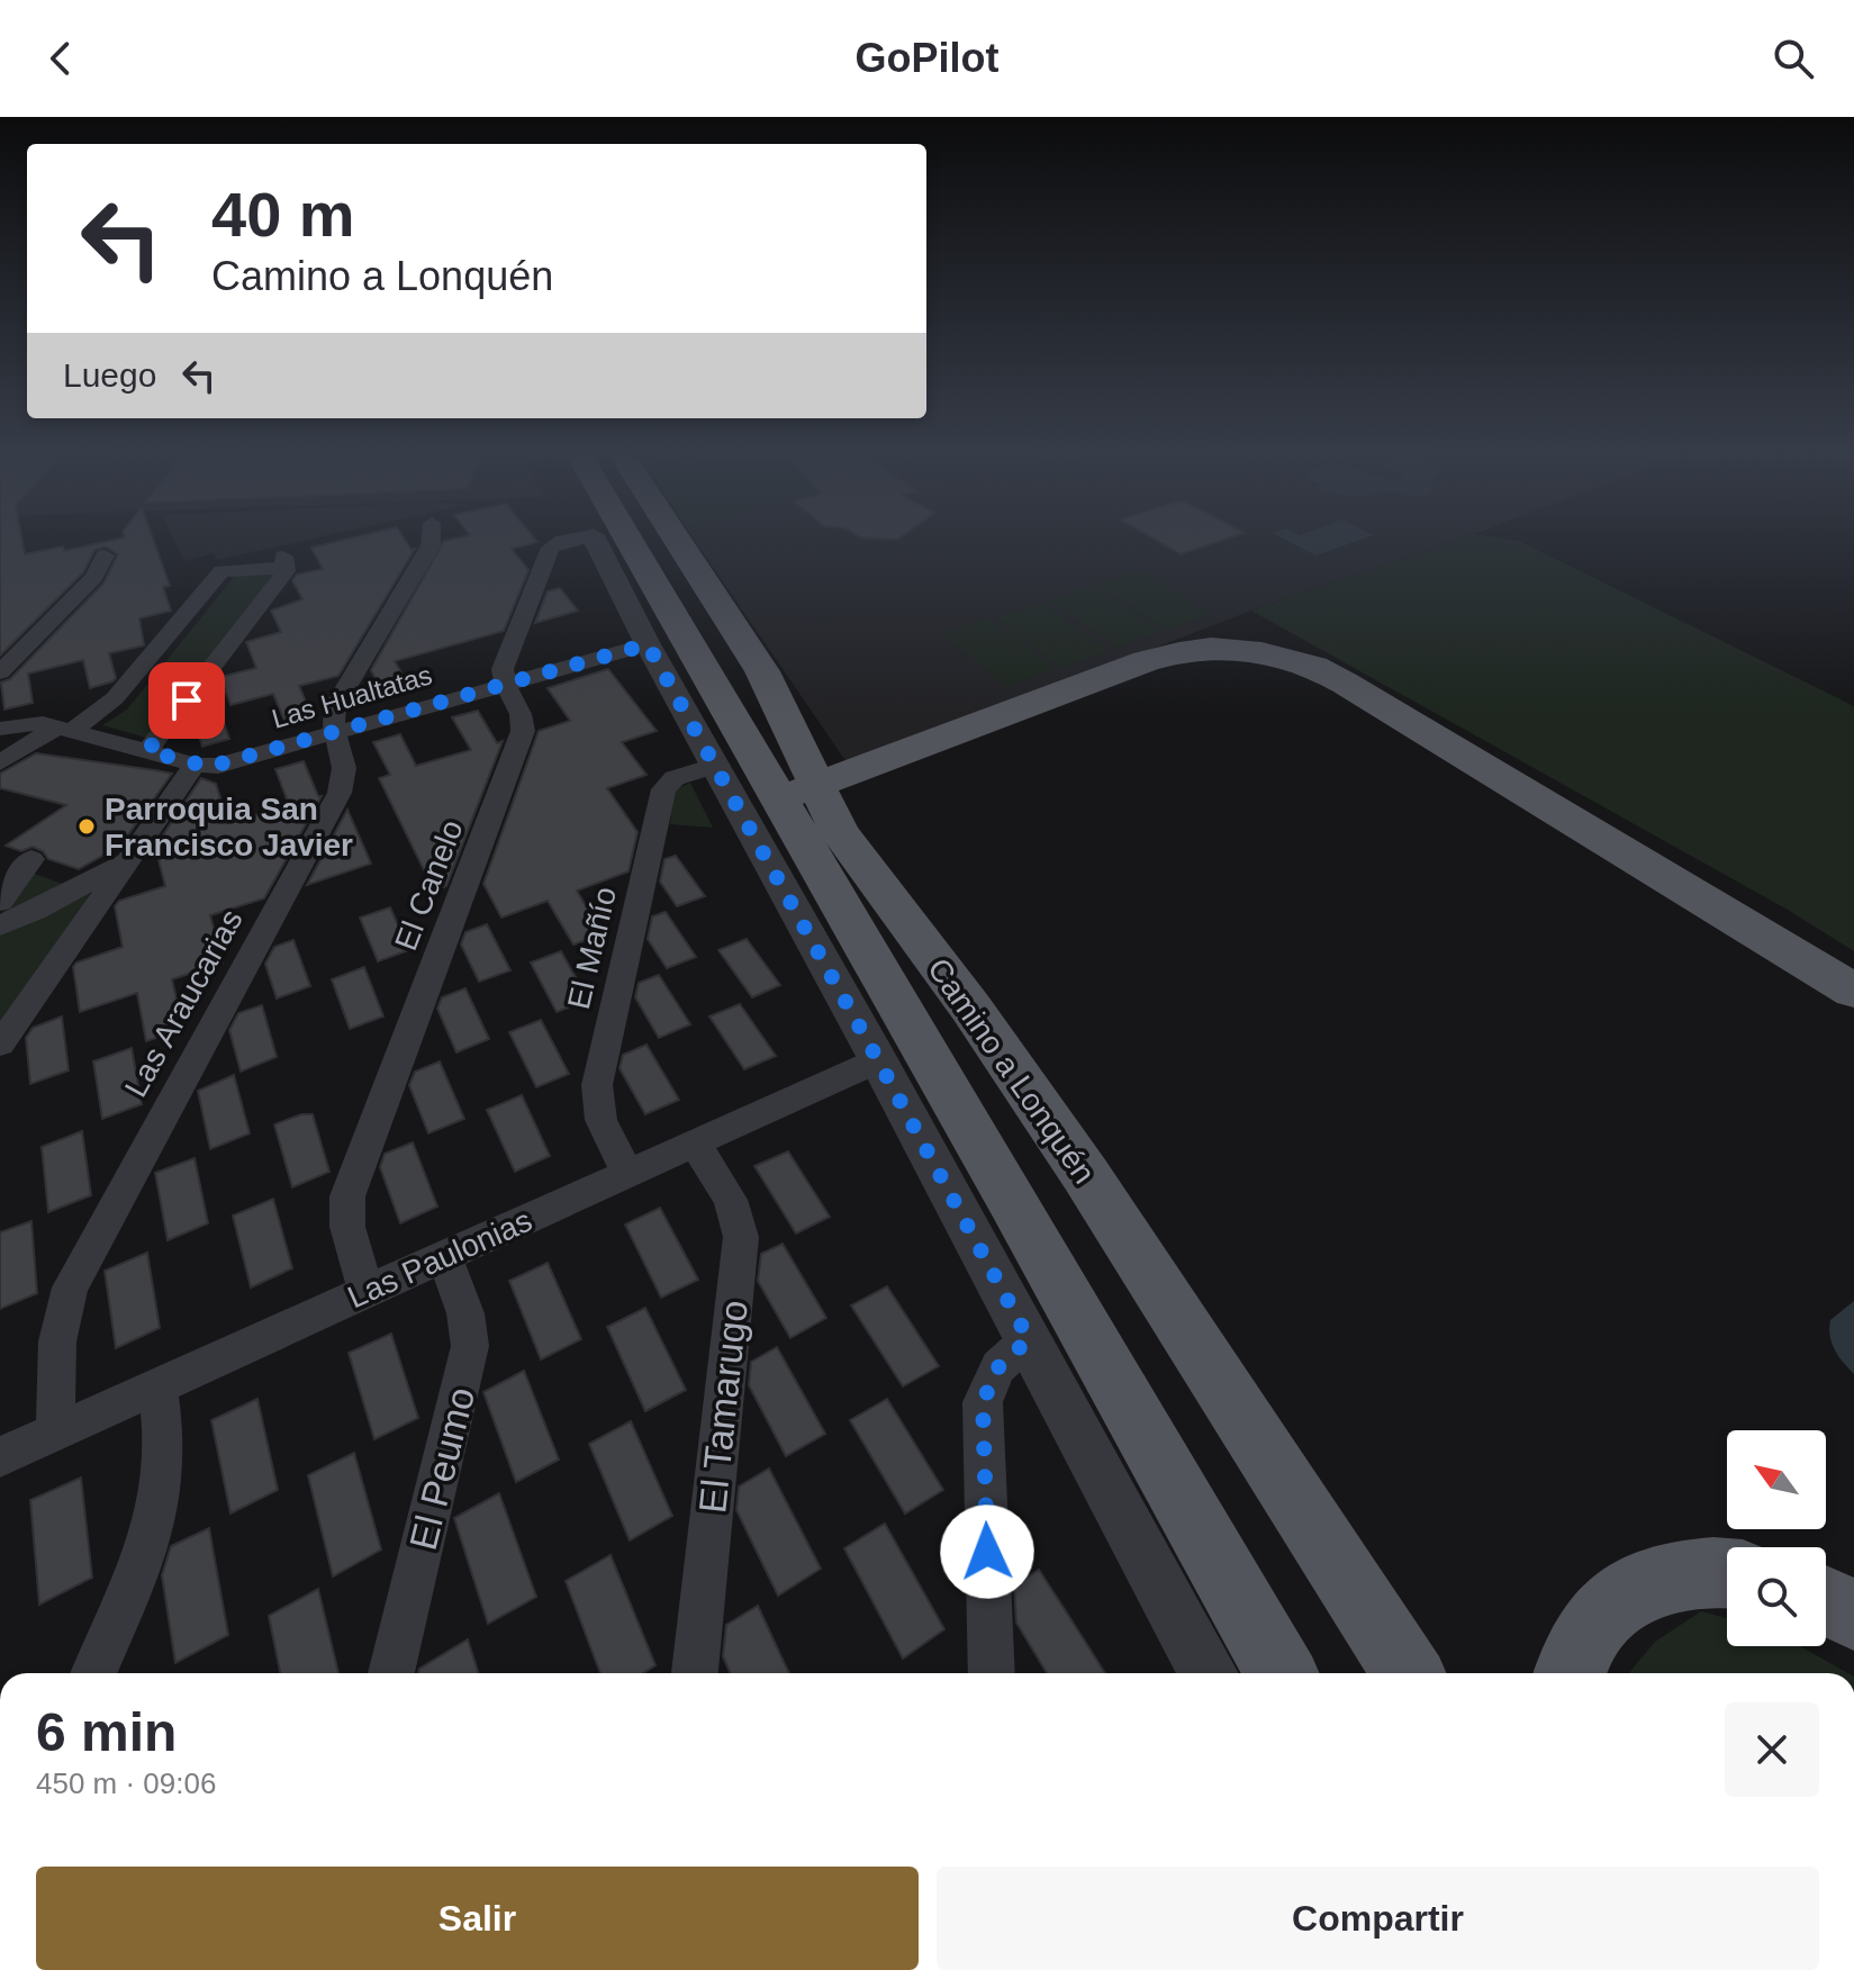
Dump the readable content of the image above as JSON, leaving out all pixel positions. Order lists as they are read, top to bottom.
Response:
{
  "streets": {
    "main road": ["Camino a Lonquén"],
    "street": [
      "Las Hualtatas",
      "El Canelo",
      "El Mañío",
      "Las Araucarias",
      "Las Paulonias",
      "El Tamarugo",
      "El Peumo"
    ]
  },
  "crossings": [
    ["Las Hualtatas", "El Canelo"],
    ["Las Hualtatas", "Las Araucarias"],
    ["El Canelo", "Las Paulonias"],
    ["El Mañío", "Las Paulonias"],
    ["Las Araucarias", "Las Paulonias"],
    ["Las Paulonias", "El Tamarugo"],
    ["Las Paulonias", "El Peumo"]
  ],
  "places": ["Parroquia San Francisco Javier"],
  "north": "top left",
  "page": {
    "header": "GoPilot",
    "turn": ["40 m", "Camino a Lonquén"],
    "then": "Luego",
    "heading": ["6 min", "450 m · 09:06"],
    "buttons": ["Salir", "Compartir"]
  }
}
